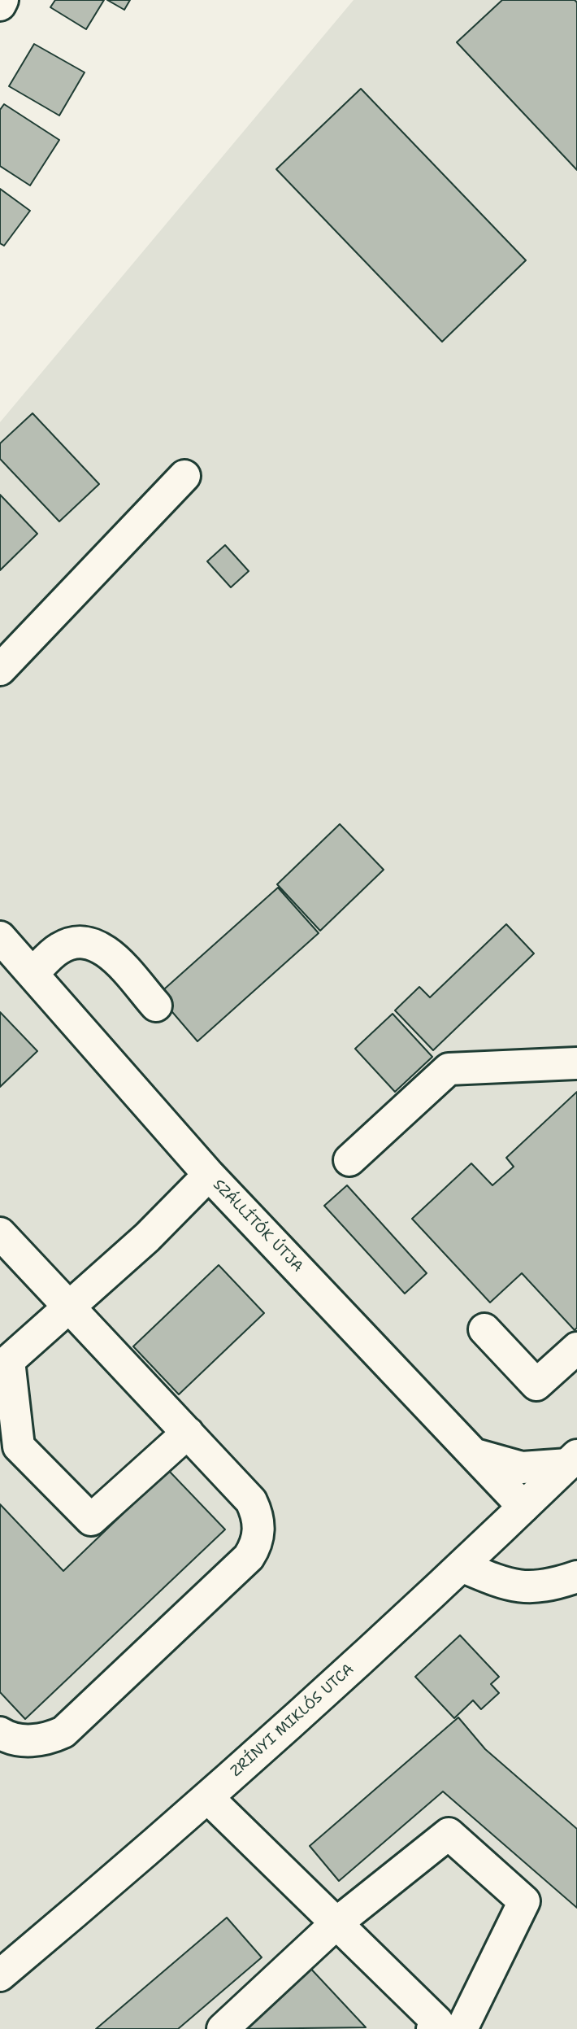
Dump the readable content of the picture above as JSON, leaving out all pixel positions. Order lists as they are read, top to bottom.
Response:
{
  "streets": {
    "street": ["SZÁLLÍTÓK ÚTJA", "ZRÍNYI MIKLÓS UTCA"]
  },
  "crossings": [
    ["SZÁLLÍTÓK ÚTJA", "ZRÍNYI MIKLÓS UTCA"]
  ]
}
